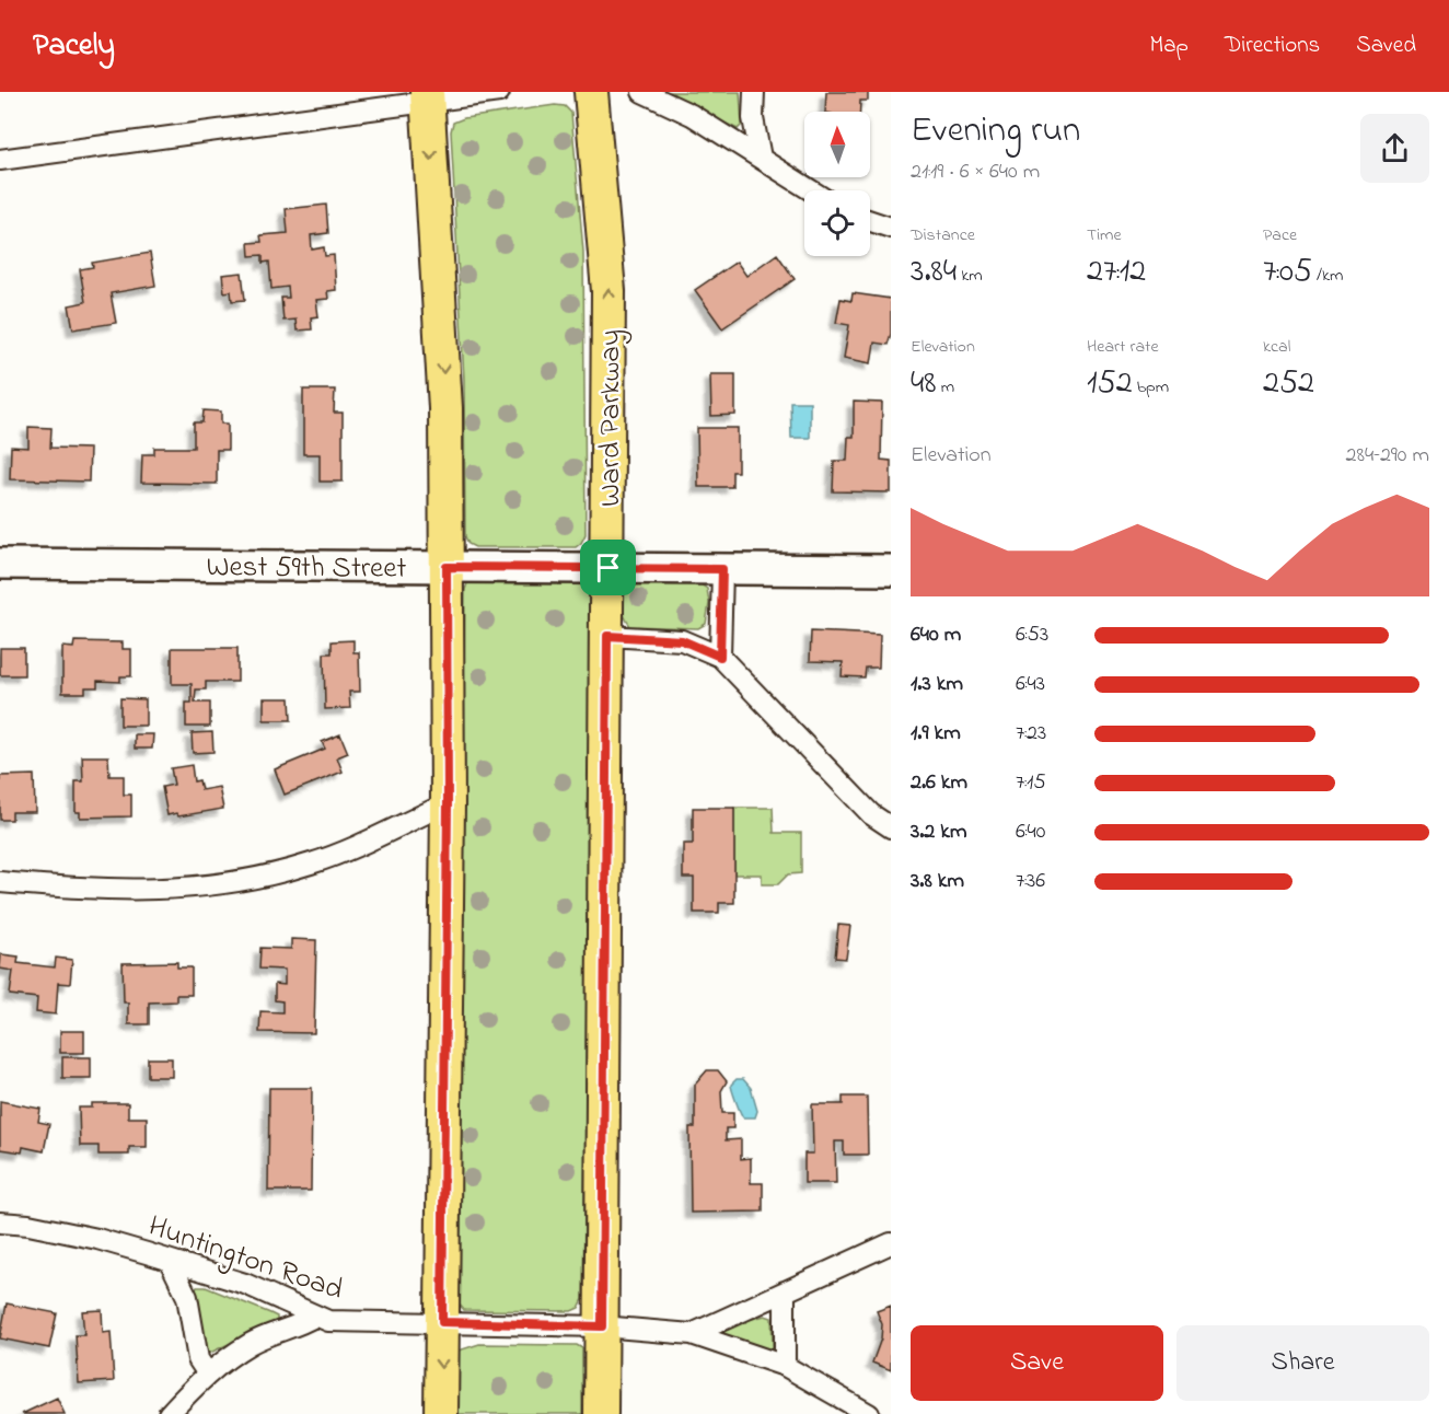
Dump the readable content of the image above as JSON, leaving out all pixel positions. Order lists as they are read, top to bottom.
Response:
{
  "streets": {
    "main road": ["Ward Parkway"],
    "street": ["West 59th Street", "Huntington Road"]
  },
  "crossings": [
    ["Ward Parkway", "West 59th Street"],
    ["Ward Parkway", "Huntington Road"]
  ],
  "north": "top",
  "page": {
    "header": "Pacely",
    "nav": ["Map", "Directions", "Saved"],
    "heading": ["Evening run", "21:19 · 6 × 640 m"],
    "stats": [
      ["Distance", "3.84 km"],
      ["Time", "27:12"],
      ["Pace", "7:05 /km"],
      ["Elevation", "48 m"],
      ["Heart rate", "152 bpm"],
      ["kcal", "252"]
    ],
    "chart": ["Elevation", "284–290 m"],
    "list": [
      {
        "name": "640 m",
        "note": "6:53"
      },
      {
        "name": "1.3 km",
        "note": "6:43"
      },
      {
        "name": "1.9 km",
        "note": "7:23"
      },
      {
        "name": "2.6 km",
        "note": "7:15"
      },
      {
        "name": "3.2 km",
        "note": "6:40"
      },
      {
        "name": "3.8 km",
        "note": "7:36"
      }
    ],
    "buttons": ["Save", "Share"]
  }
}
